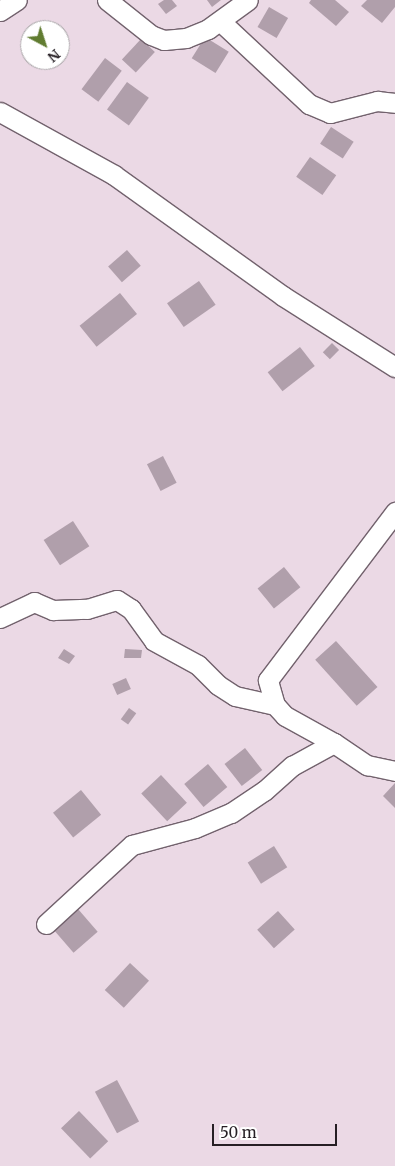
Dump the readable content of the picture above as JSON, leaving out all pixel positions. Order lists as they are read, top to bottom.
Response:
{
  "scale_bar": "50 m",
  "north": "bottom right"
}
